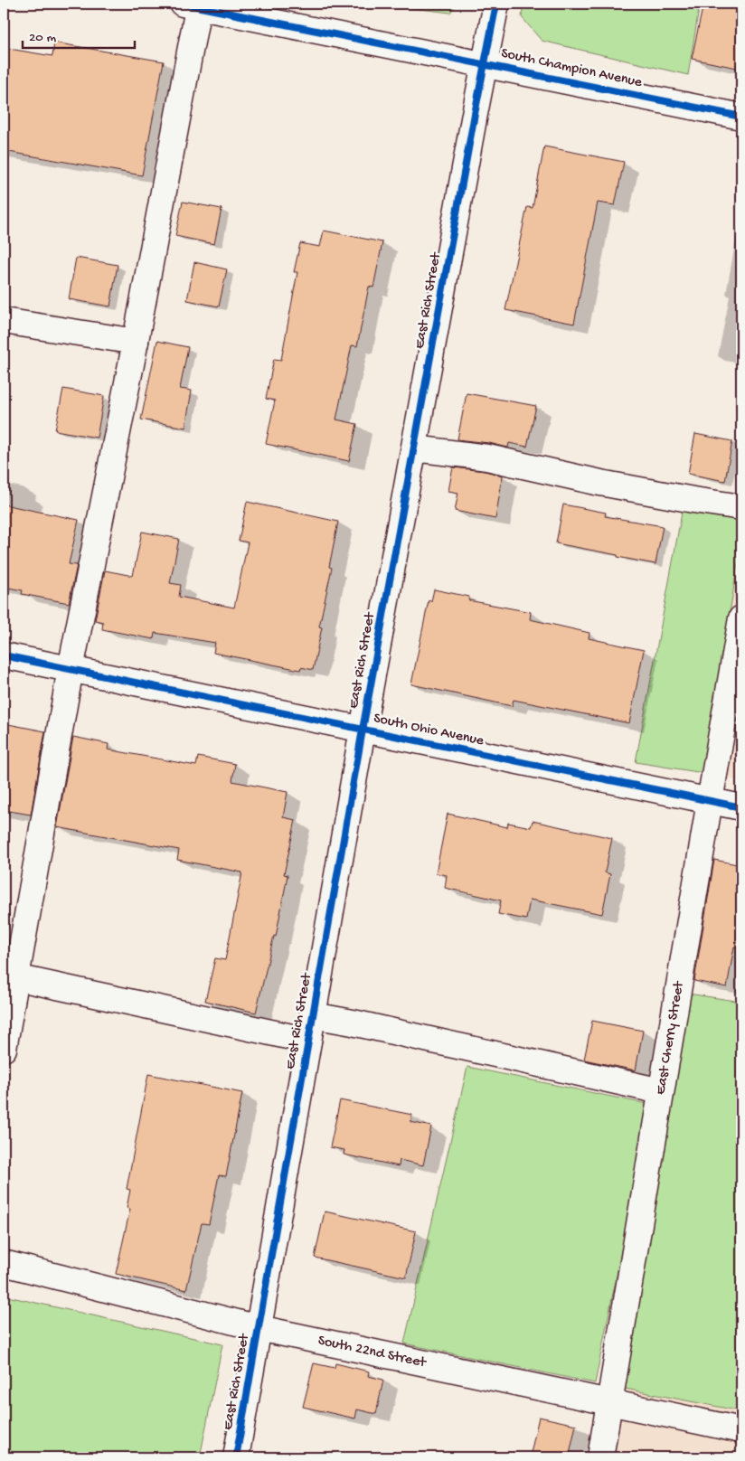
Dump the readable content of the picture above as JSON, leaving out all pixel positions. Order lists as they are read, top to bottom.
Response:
{
  "streets": {
    "street": [
      "South Champion Avenue",
      "East Rich Street",
      "South Ohio Avenue",
      "East Cherry Street",
      "South 22nd Street"
    ]
  },
  "crossings": [
    ["South Champion Avenue", "East Rich Street"],
    ["East Rich Street", "South Ohio Avenue"],
    ["East Rich Street", "South 22nd Street"],
    ["South Ohio Avenue", "East Cherry Street"],
    ["East Cherry Street", "South 22nd Street"]
  ],
  "scale_bar": "20 m"
}
